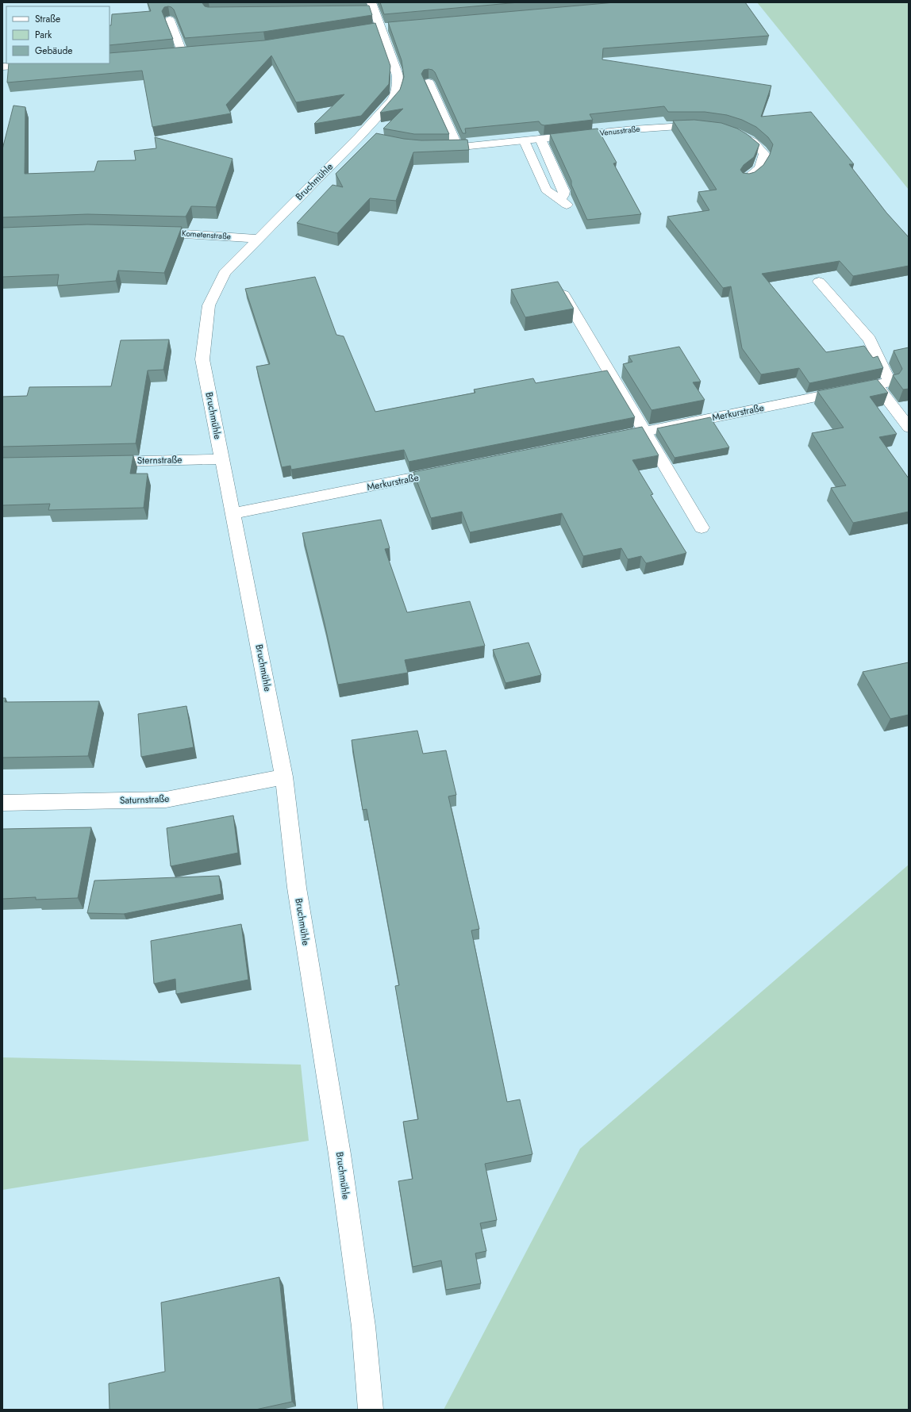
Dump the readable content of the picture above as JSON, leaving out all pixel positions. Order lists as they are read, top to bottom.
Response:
{
  "streets": {
    "street": [
      "Venusstraße",
      "Bruchmühle",
      "Kometenstraße",
      "Merkurstraße",
      "Sternstraße",
      "Saturnstraße"
    ]
  },
  "crossings": [
    ["Bruchmühle", "Kometenstraße"],
    ["Bruchmühle", "Merkurstraße"],
    ["Bruchmühle", "Sternstraße"],
    ["Bruchmühle", "Saturnstraße"]
  ],
  "legend": ["Straße", "Park", "Gebäude"]
}
